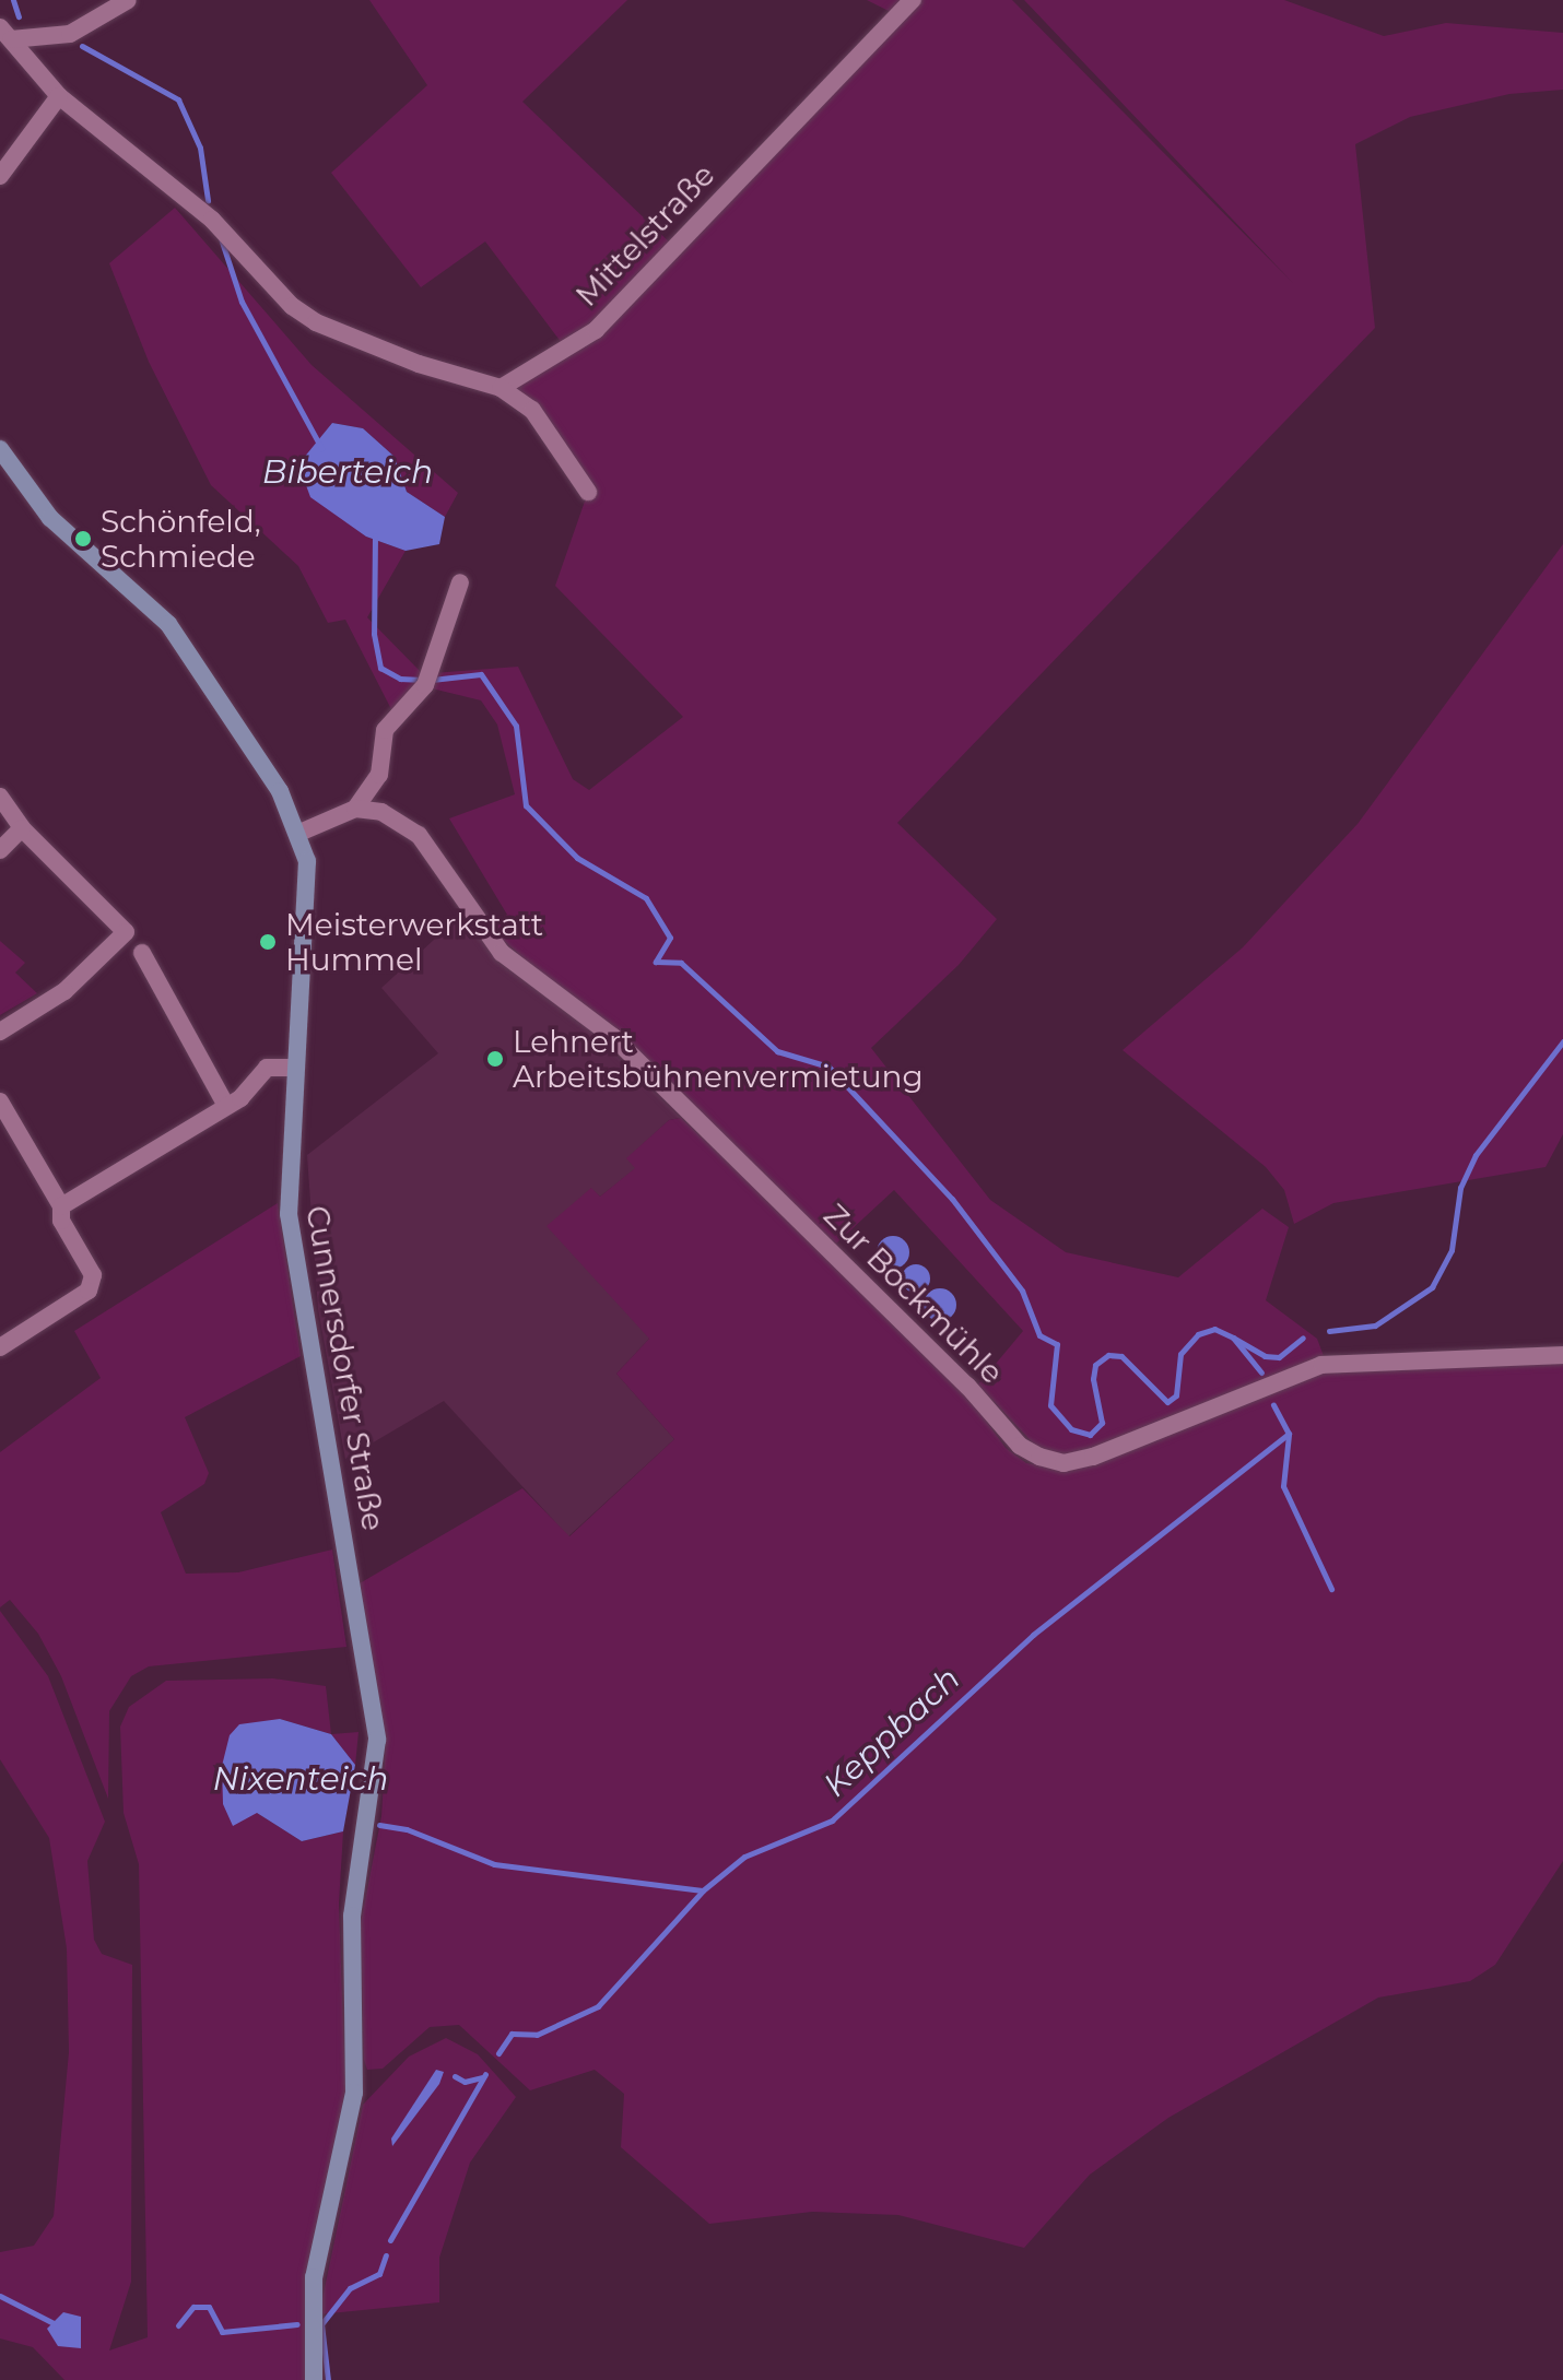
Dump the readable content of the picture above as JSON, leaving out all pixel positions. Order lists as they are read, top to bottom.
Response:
{
  "streets": {
    "street": ["Mittelstraße", "Zur Bockmühle", "Cunnersdorfer Straße"]
  },
  "water": ["Biberteich", "Keppbach", "Nixenteich"],
  "places": ["Schönfeld, Schmiede", "Meisterwerkstatt Hummel", "Lehnert Arbeitsbühnenvermietung"]
}
